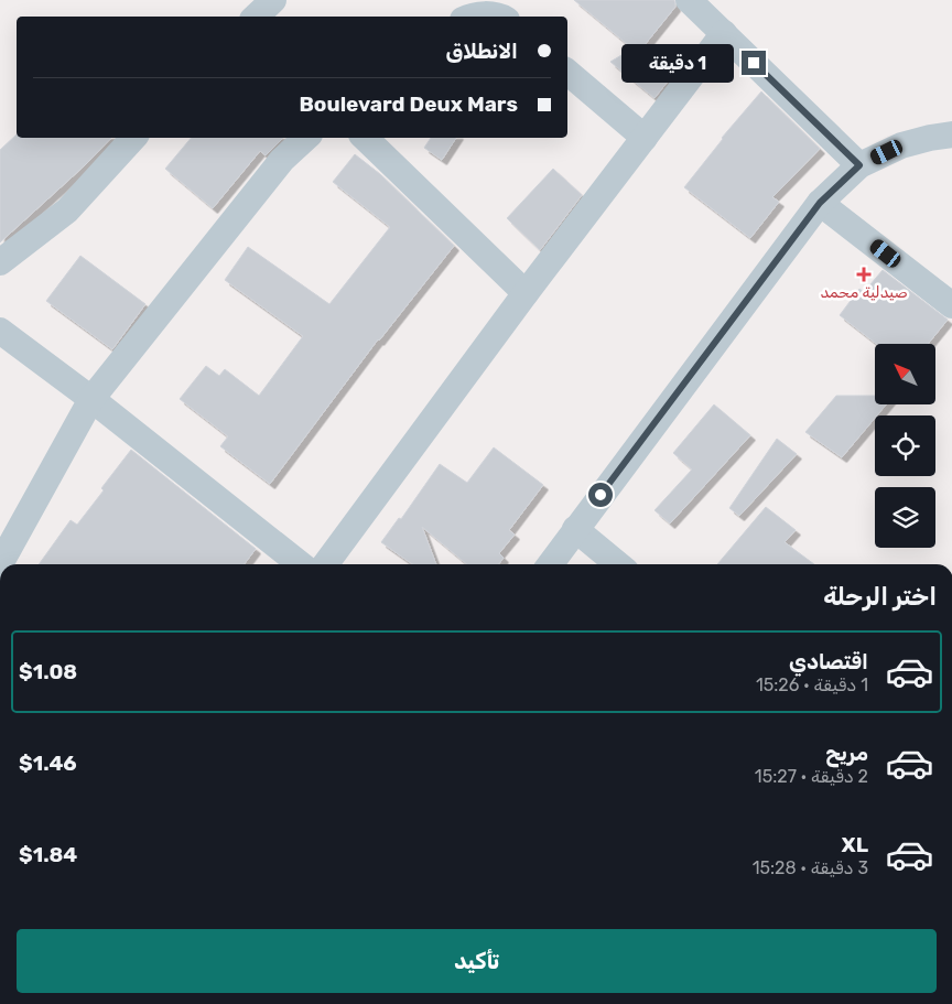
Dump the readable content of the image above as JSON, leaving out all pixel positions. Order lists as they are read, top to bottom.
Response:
{
  "places": {
    "health": ["صيدلية محمد"]
  },
  "north": "top left",
  "page": {
    "banner": ["الانطلاق", "Boulevard Deux Mars"],
    "bubble": "1 دقيقة",
    "heading": "اختر الرحلة",
    "list": [
      {
        "name": "اقتصادي",
        "note": "1 دقيقة · 15:26",
        "value": "$1.08"
      },
      {
        "name": "مريح",
        "note": "2 دقيقة · 15:27",
        "value": "$1.46"
      },
      {
        "name": "XL",
        "note": "3 دقيقة · 15:28",
        "value": "$1.84"
      }
    ],
    "buttons": "تأكيد"
  }
}
